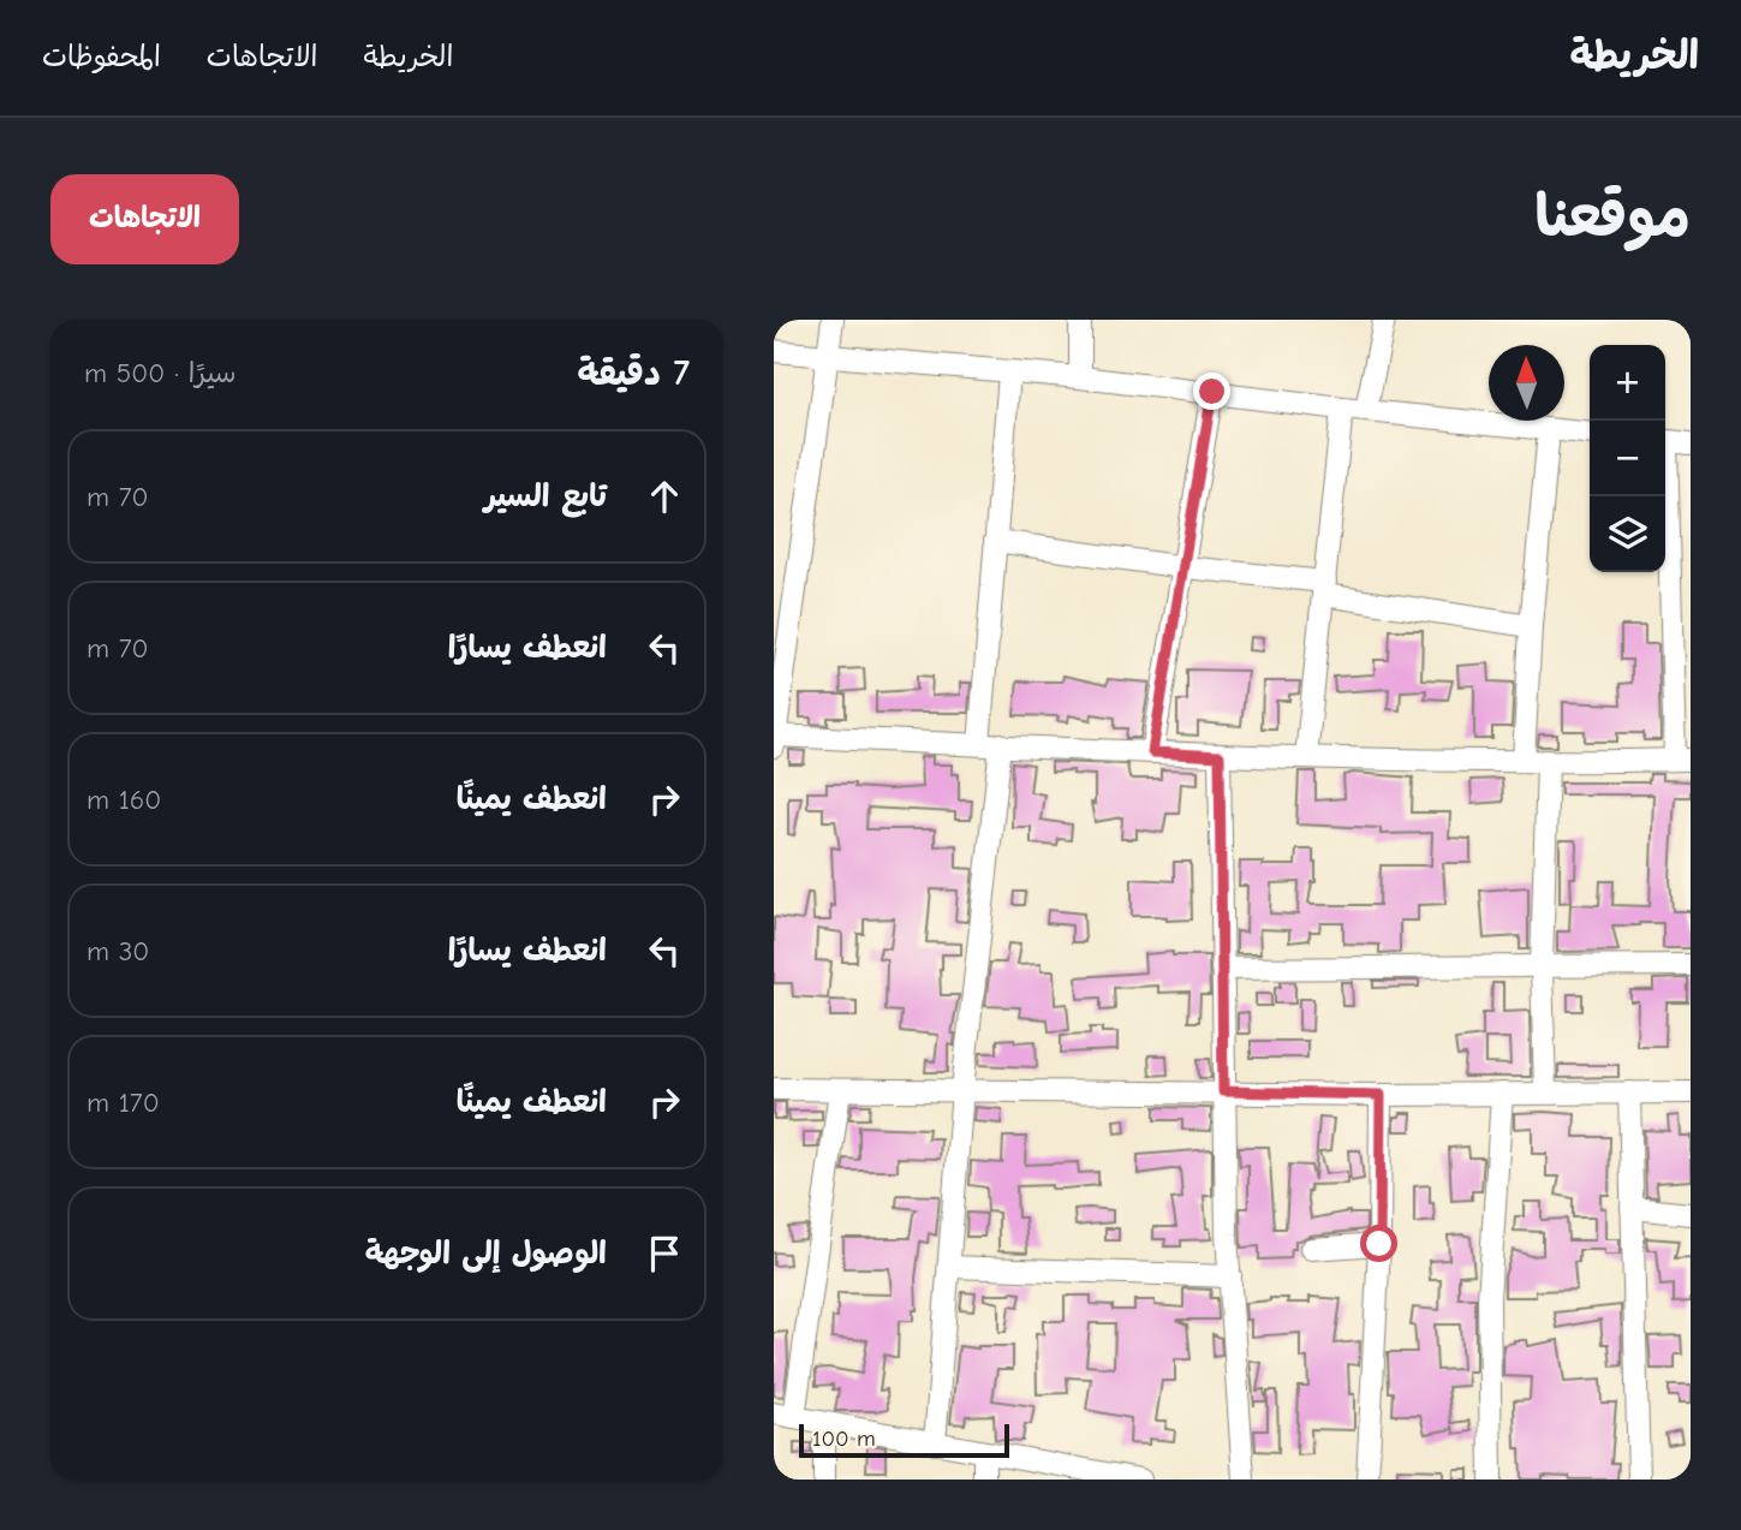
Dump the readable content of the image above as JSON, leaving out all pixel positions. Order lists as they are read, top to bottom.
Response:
{
  "scale_bar": "100 m",
  "north": "top",
  "page": {
    "header": "الخريطة",
    "nav": ["الخريطة", "الاتجاهات", "المحفوظات"],
    "title": "موقعنا",
    "buttons": "الاتجاهات",
    "heading": ["7 دقيقة", "سيرًا · 500 m"],
    "map_buttons": ["+", "−"],
    "list": [
      ["تابع السير", "70 m"],
      ["انعطف يسارًا", "70 m"],
      ["انعطف يمينًا", "160 m"],
      ["انعطف يسارًا", "30 m"],
      ["انعطف يمينًا", "170 m"],
      "الوصول إلى الوجهة"
    ],
    "scale": "100 m"
  }
}
